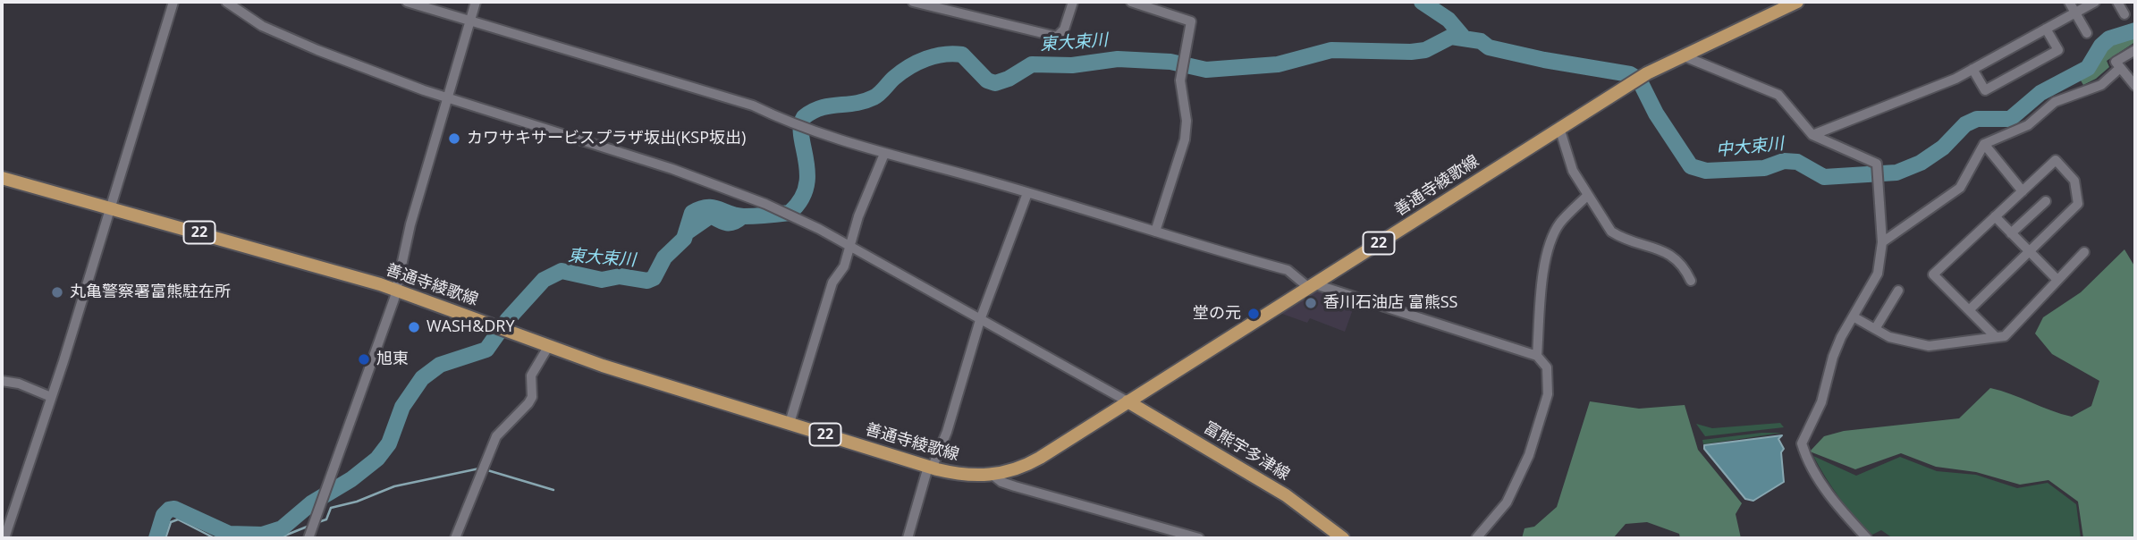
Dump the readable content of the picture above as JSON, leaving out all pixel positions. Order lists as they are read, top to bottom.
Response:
{
  "streets": {
    "main road": ["善通寺綾歌線", "22", "富熊宇多津線"]
  },
  "crossings": [
    ["善通寺綾歌線", "富熊宇多津線"]
  ],
  "water": ["東大束川", "中大束川"],
  "places": [
    "カワサキサービスプラザ坂出(KSP坂出)",
    "丸亀警察署富熊駐在所",
    "香川石油店 富熊SS",
    "堂の元",
    "WASH&DRY",
    "旭東"
  ]
}
